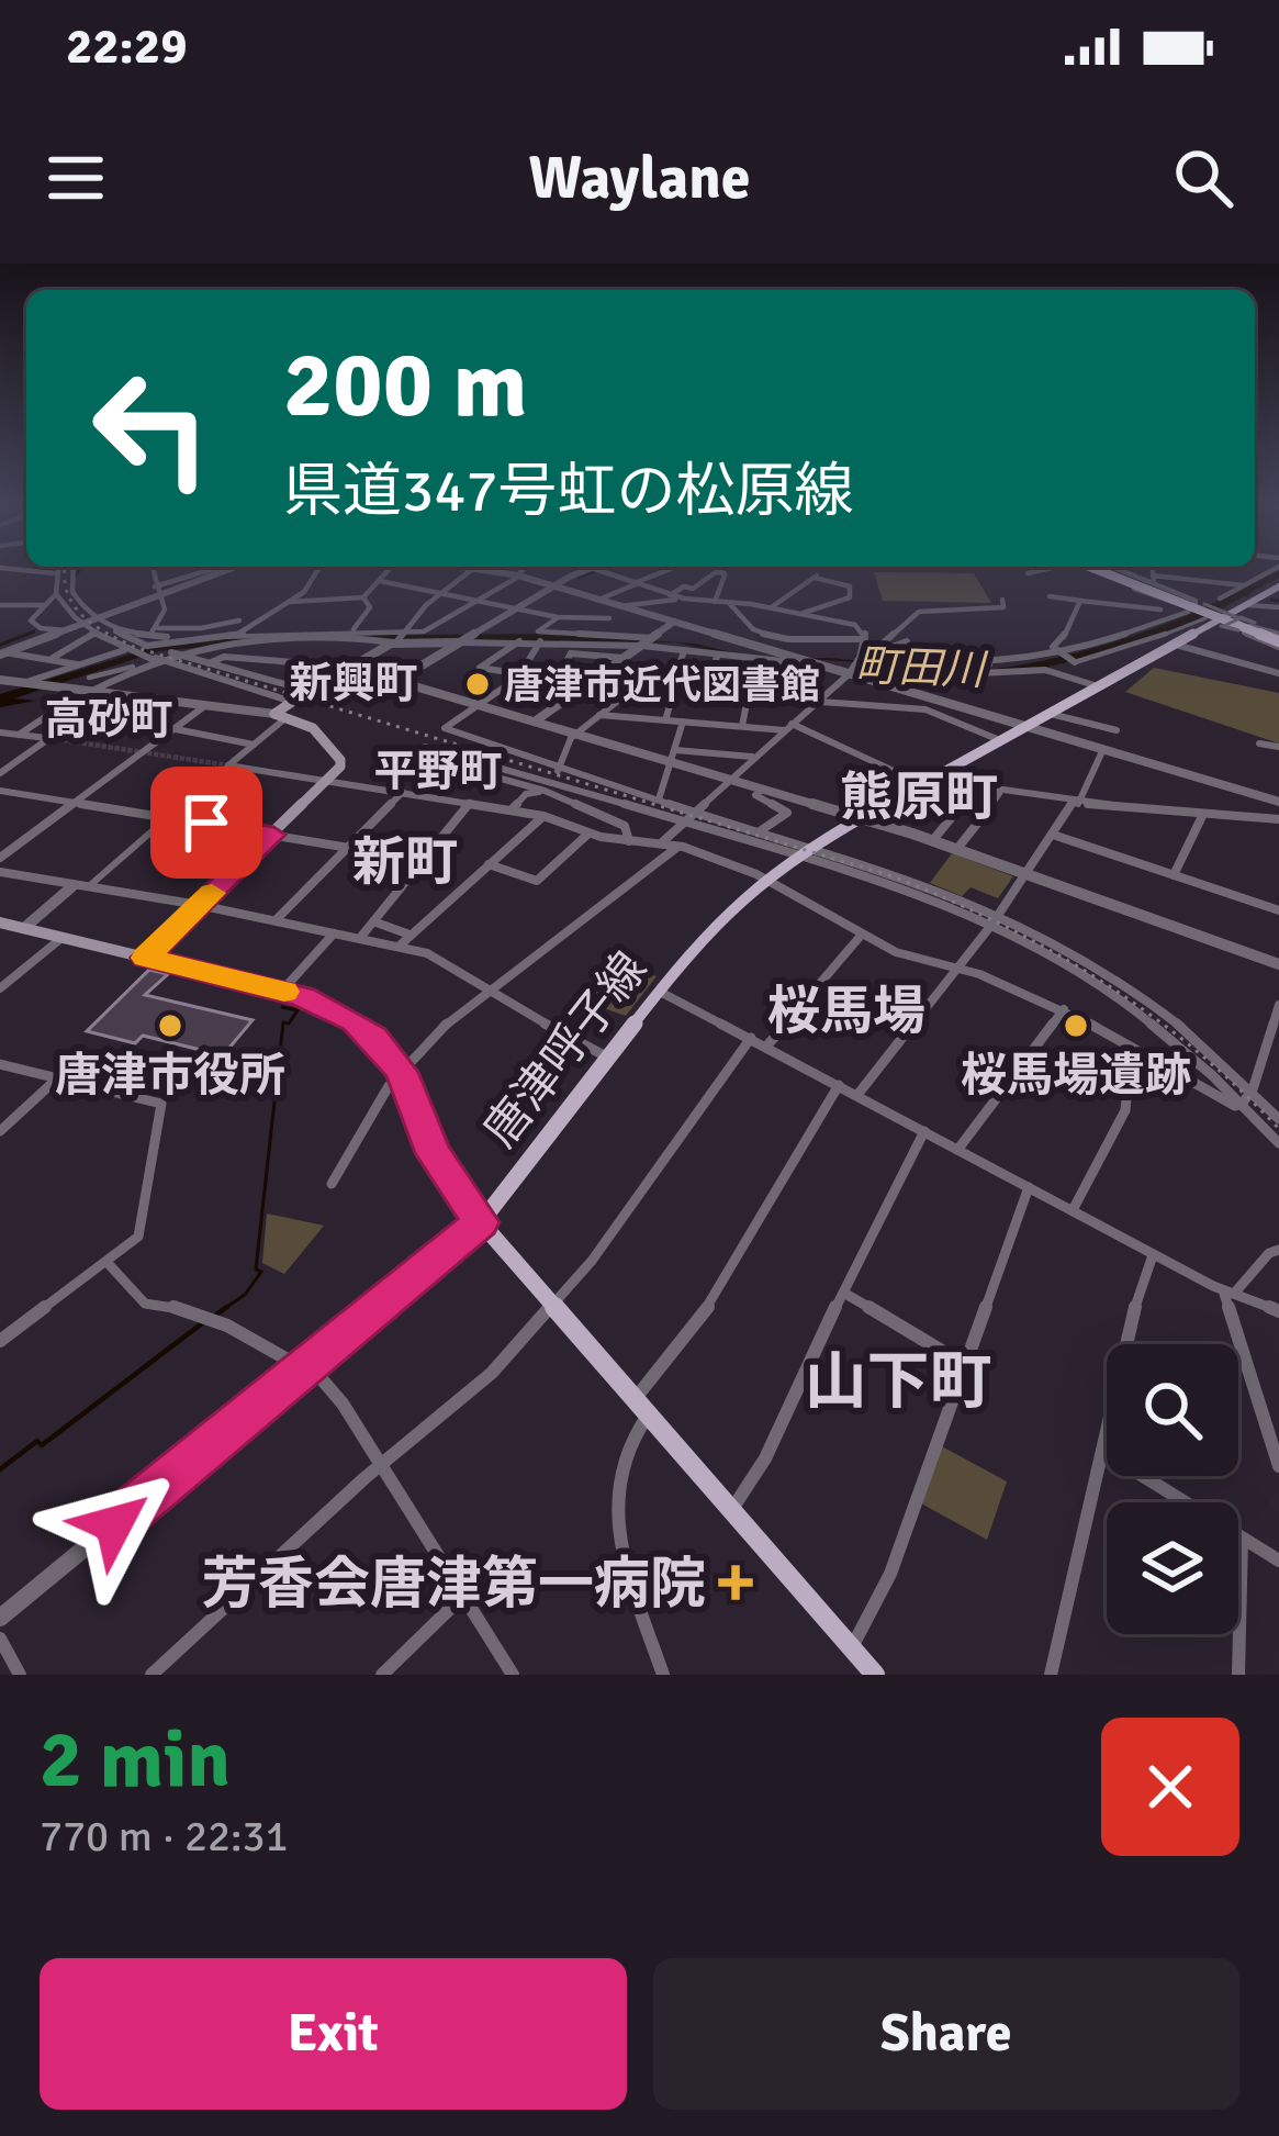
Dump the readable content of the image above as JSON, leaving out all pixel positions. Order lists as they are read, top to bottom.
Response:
{
  "streets": {
    "main road": ["唐津呼子線"]
  },
  "districts": [
    "新興町",
    "高砂町",
    "平野町",
    "熊原町",
    "新町",
    "桜馬場",
    "山下町"
  ],
  "water": ["町田川"],
  "places": {
    "other": ["唐津市近代図書館", "唐津市役所", "桜馬場遺跡"],
    "health": ["芳香会唐津第一病院"]
  },
  "page": {
    "status": "22:29",
    "header": "Waylane",
    "turn": ["200 m", "県道347号虹の松原線"],
    "heading": ["2 min", "770 m · 22:31"],
    "buttons": ["Exit", "Share"]
  }
}
